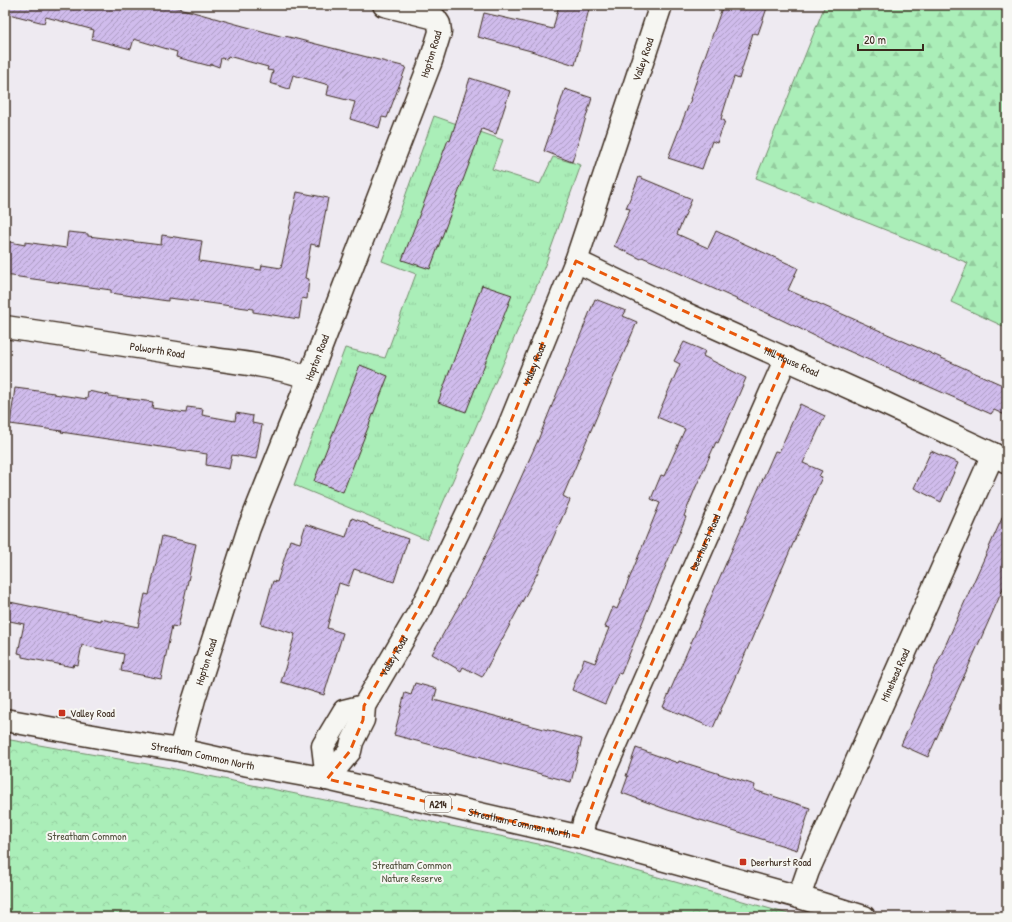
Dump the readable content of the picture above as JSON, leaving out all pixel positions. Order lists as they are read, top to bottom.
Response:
{
  "streets": {
    "street": [
      "Hopton Road",
      "Valley Road",
      "Polworth Road",
      "Hill House Road",
      "Deerhurst Road",
      "Minehead Road",
      "Streatham Common North",
      "A214"
    ]
  },
  "crossings": [
    ["Hopton Road", "Polworth Road"],
    ["Hopton Road", "Streatham Common North"],
    ["Valley Road", "Hill House Road"],
    ["Valley Road", "Streatham Common North"],
    ["Hill House Road", "Deerhurst Road"],
    ["Hill House Road", "Minehead Road"],
    ["Deerhurst Road", "Streatham Common North"],
    ["Minehead Road", "Streatham Common North"]
  ],
  "parks": ["Streatham Common", "Streatham Common Nature Reserve"],
  "places": {
    "transit": ["Valley Road", "Deerhurst Road"]
  },
  "scale_bar": "20 m"
}
